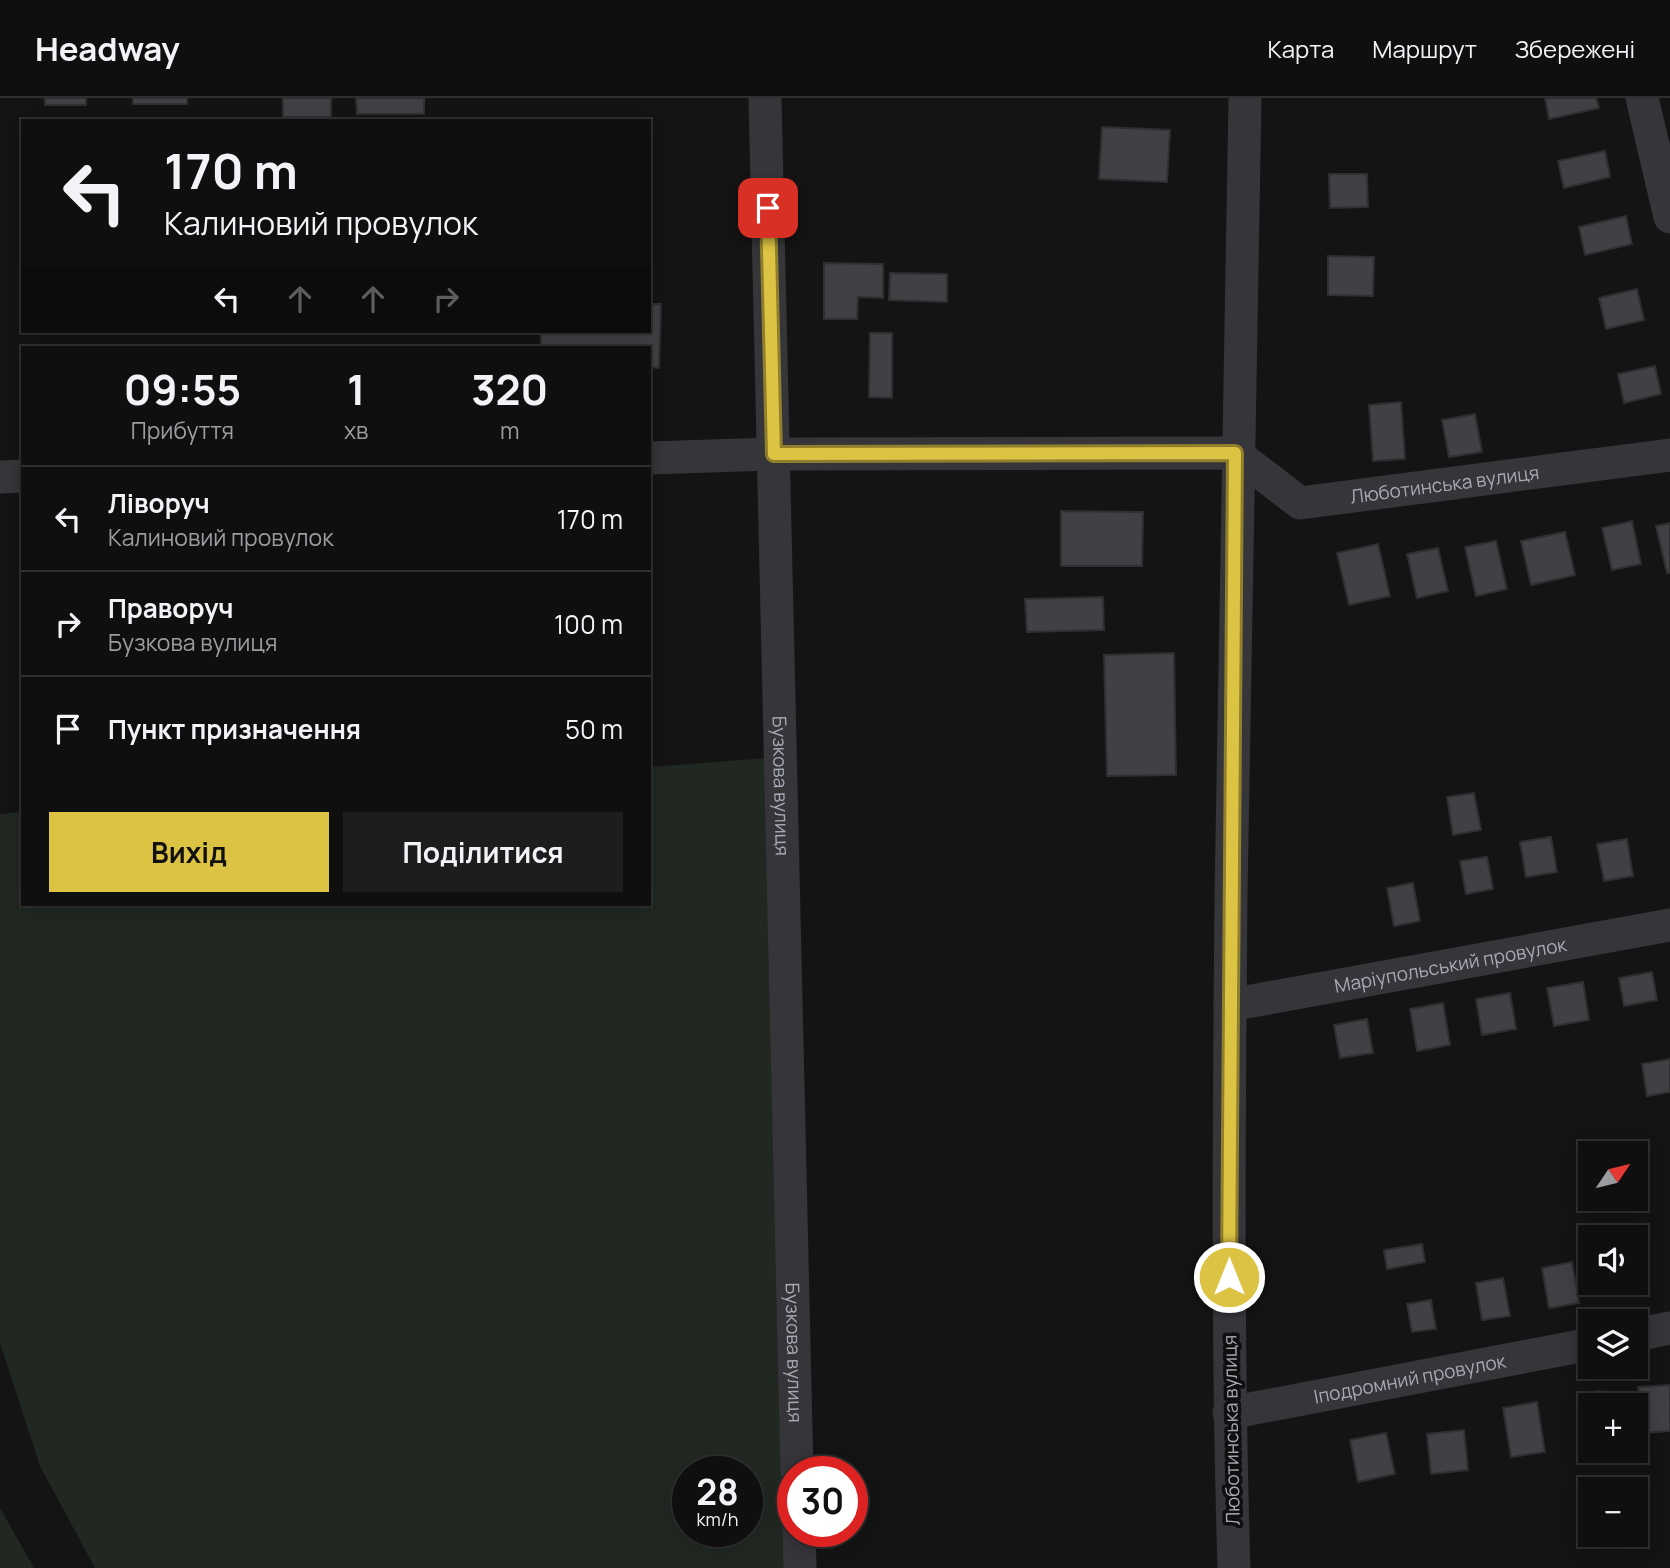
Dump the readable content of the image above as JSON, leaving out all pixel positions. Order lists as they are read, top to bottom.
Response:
{
  "streets": {
    "street": [
      "Люботинська вулиця",
      "Бузкова вулиця",
      "Маріупольський провулок",
      "Іподромний провулок"
    ]
  },
  "crossings": [
    ["Люботинська вулиця", "Маріупольський провулок"],
    ["Люботинська вулиця", "Іподромний провулок"]
  ],
  "north": "top right",
  "page": {
    "header": "Headway",
    "nav": ["Карта", "Маршрут", "Збережені"],
    "turn": ["170 m", "Калиновий провулок"],
    "eta": [
      "09:55",
      "Прибуття",
      "1",
      "хв",
      "320",
      "m"
    ],
    "list": [
      {
        "name": "Ліворуч",
        "note": "Калиновий провулок",
        "value": "170 m"
      },
      {
        "name": "Праворуч",
        "note": "Бузкова вулиця",
        "value": "100 m"
      },
      {
        "name": "Пункт призначення",
        "value": "50 m"
      }
    ],
    "buttons": ["Вихід", "Поділитися"],
    "map_buttons": ["+", "−"],
    "speed": "28 km/h",
    "limit": "30"
  }
}
